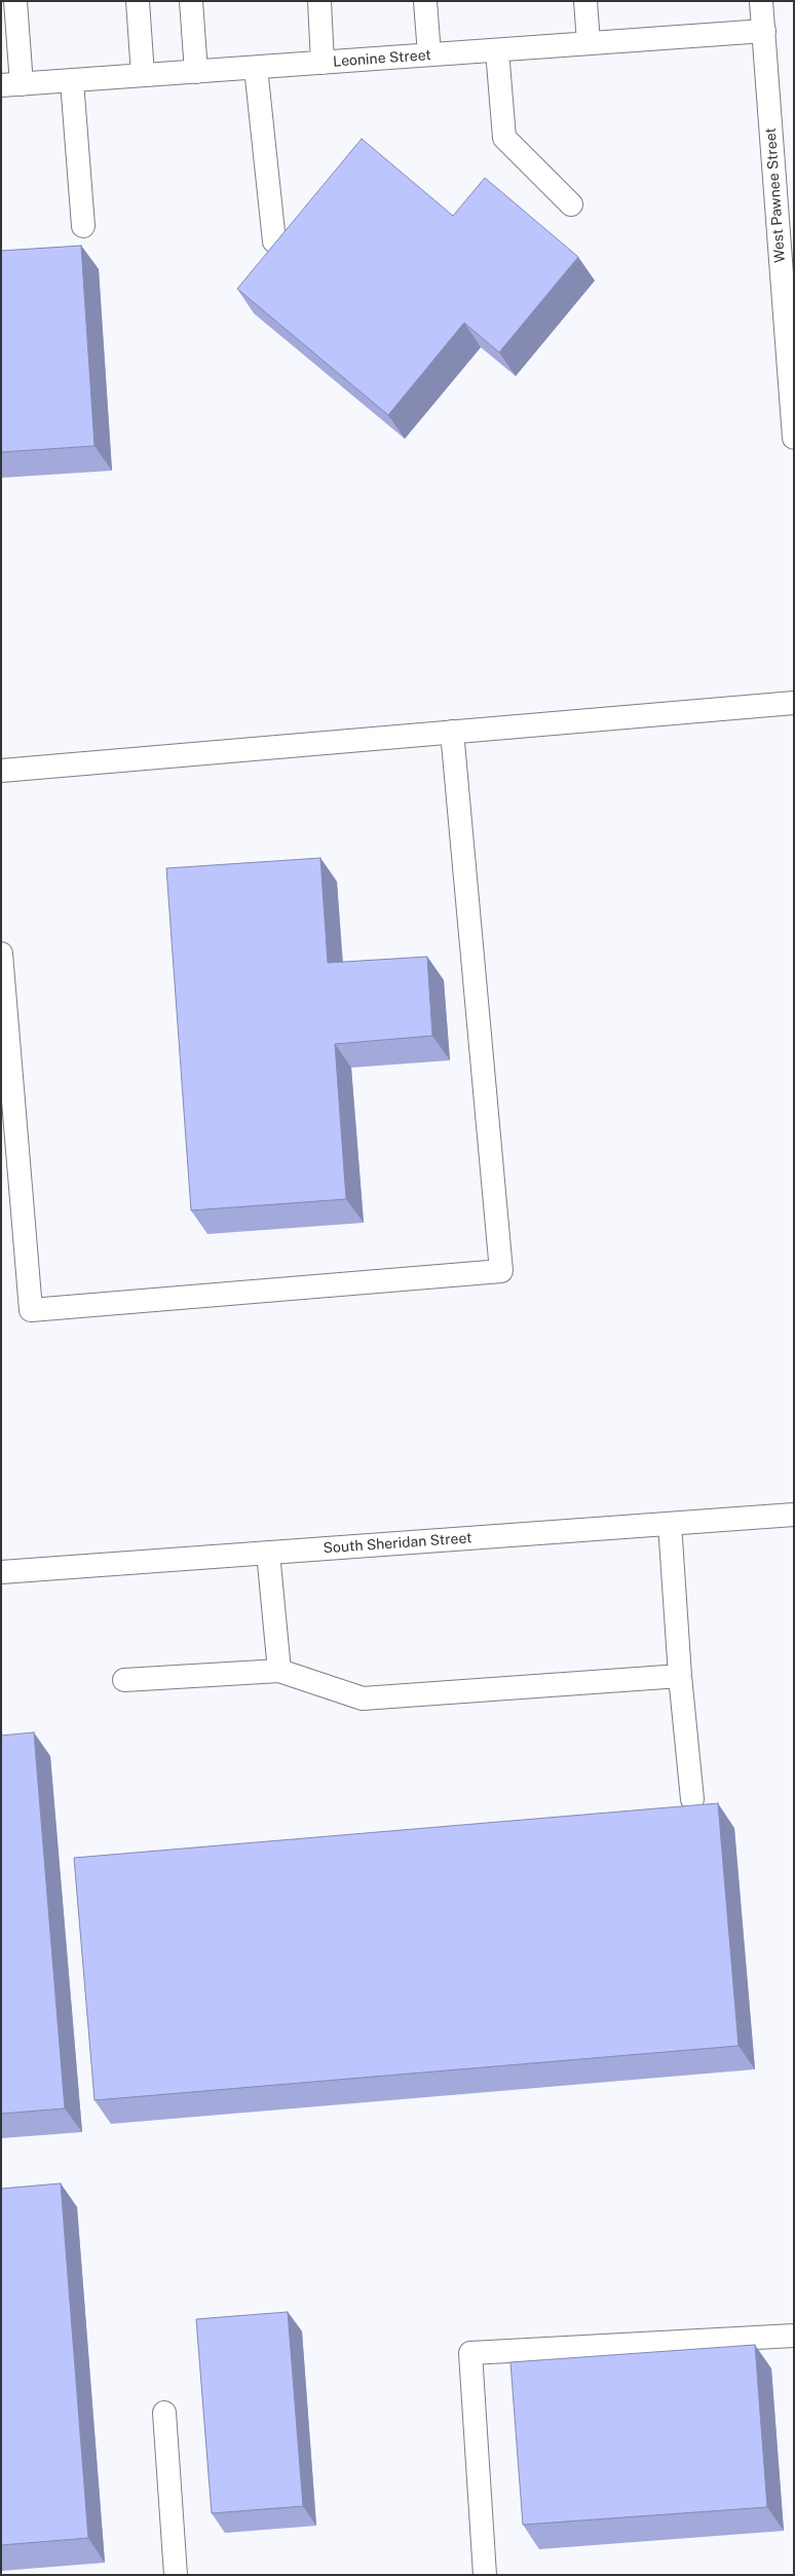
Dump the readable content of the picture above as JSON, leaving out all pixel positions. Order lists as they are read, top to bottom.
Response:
{
  "streets": {
    "street": ["Leonine Street", "West Pawnee Street", "South Sheridan Street"]
  },
  "crossings": [
    ["Leonine Street", "West Pawnee Street"]
  ]
}
